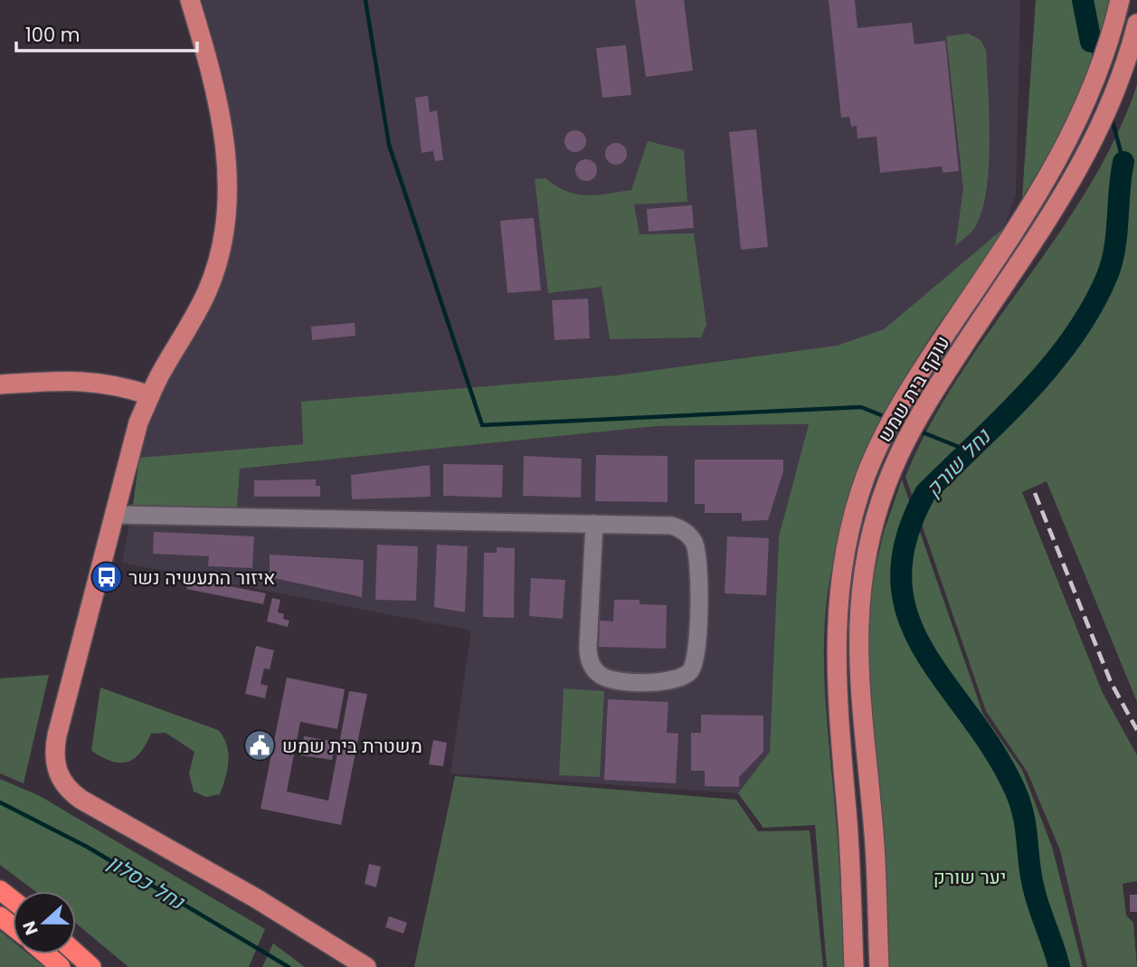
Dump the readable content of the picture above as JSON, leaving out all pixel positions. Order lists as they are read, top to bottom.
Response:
{
  "streets": {
    "main road": ["עוקף בית שמש"]
  },
  "water": ["נחל שורק", "נחל כסלון"],
  "parks": ["יער שורק"],
  "places": {
    "bus stop": ["איזור התעשיה נשר"],
    "public building": ["משטרת בית שמש"]
  },
  "scale_bar": "100 m",
  "north": "left"
}
